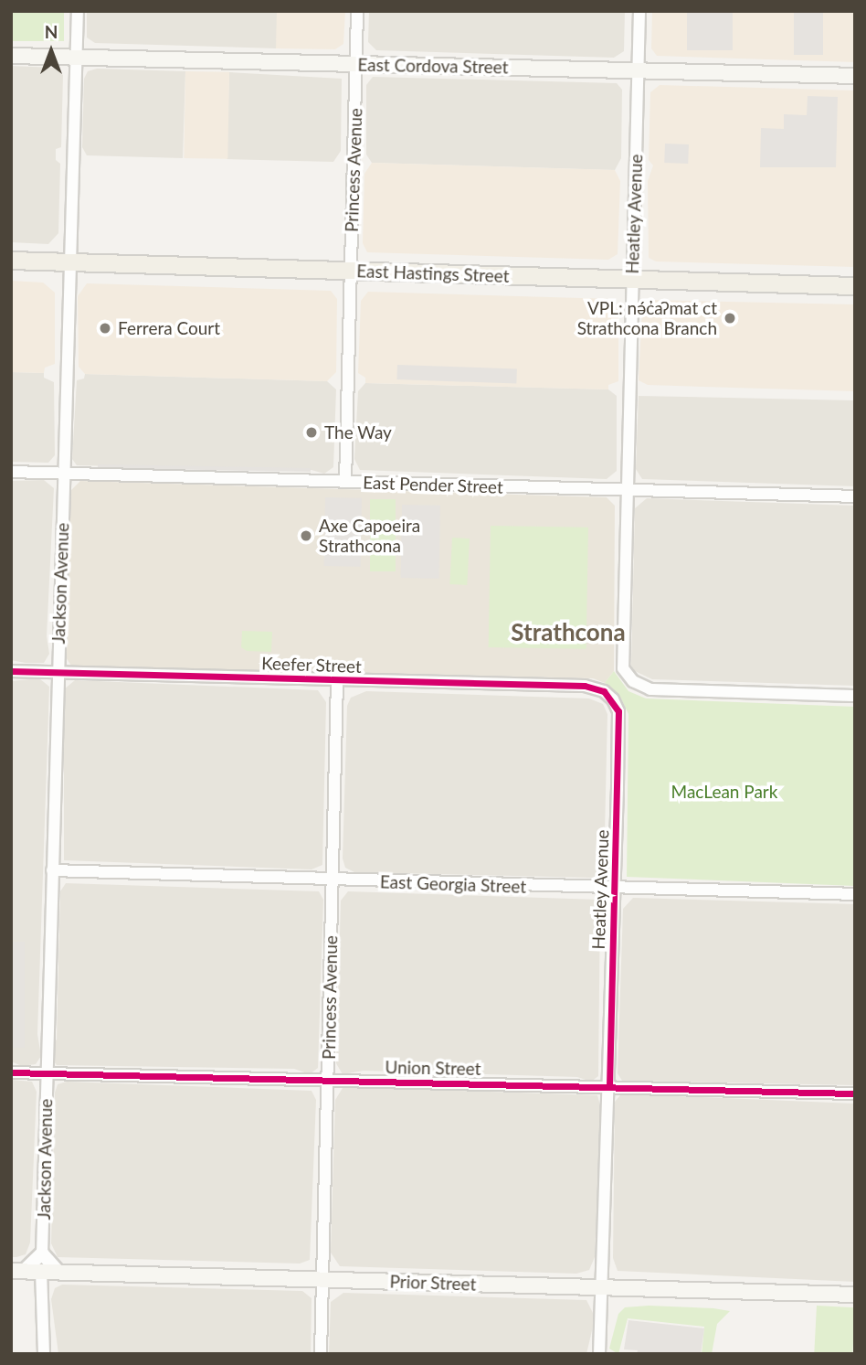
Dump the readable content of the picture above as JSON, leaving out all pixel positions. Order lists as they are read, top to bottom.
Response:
{
  "streets": {
    "main road": ["East Cordova Street", "East Hastings Street", "Prior Street"],
    "street": [
      "Princess Avenue",
      "Heatley Avenue",
      "East Pender Street",
      "Jackson Avenue",
      "Keefer Street",
      "East Georgia Street",
      "Union Street"
    ]
  },
  "crossings": [
    ["East Cordova Street", "Princess Avenue"],
    ["East Cordova Street", "Heatley Avenue"],
    ["East Cordova Street", "Jackson Avenue"],
    ["Princess Avenue", "East Hastings Street"],
    ["Princess Avenue", "East Pender Street"],
    ["Princess Avenue", "Keefer Street"],
    ["Princess Avenue", "East Georgia Street"],
    ["Princess Avenue", "Union Street"],
    ["Princess Avenue", "Prior Street"],
    ["Heatley Avenue", "East Hastings Street"],
    ["Heatley Avenue", "East Pender Street"],
    ["Heatley Avenue", "Keefer Street"],
    ["Heatley Avenue", "East Georgia Street"],
    ["Heatley Avenue", "Union Street"],
    ["Heatley Avenue", "Prior Street"],
    ["East Hastings Street", "Jackson Avenue"],
    ["East Pender Street", "Jackson Avenue"],
    ["Jackson Avenue", "Keefer Street"],
    ["Jackson Avenue", "East Georgia Street"],
    ["Jackson Avenue", "Union Street"]
  ],
  "districts": ["Strathcona"],
  "parks": ["MacLean Park"],
  "places": [
    "VPL: nə́c̓aʔmat ct Strathcona Branch",
    "Ferrera Court",
    "The Way",
    "Axe Capoeira Strathcona"
  ],
  "north": "top"
}
